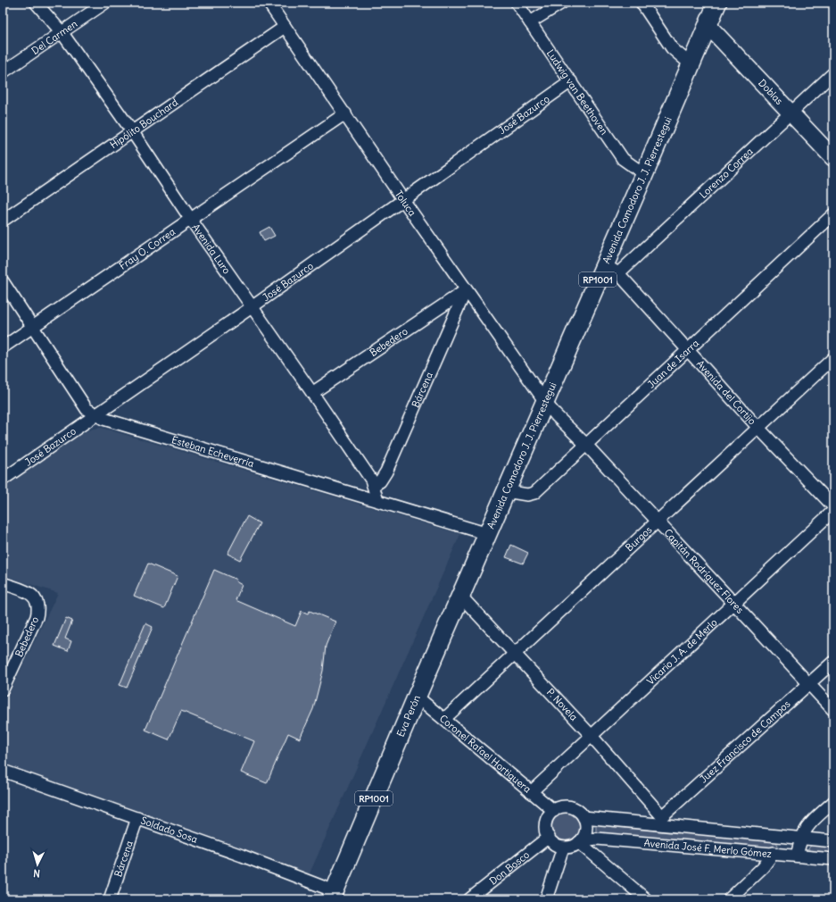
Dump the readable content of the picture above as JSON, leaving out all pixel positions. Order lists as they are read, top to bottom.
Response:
{
  "streets": {
    "main road": ["Avenida Comodoro J. J. Pierrestegui", "RP1001", "Eva Perón"],
    "street": [
      "Del Carmen",
      "Doblas",
      "Ludwig van Beethoven",
      "José Bazurco",
      "Hipólito Bouchard",
      "Lorenzo Correa",
      "Toluca",
      "Fray O. Correa",
      "Avenida Luro",
      "Bebedero",
      "Juan de Isarra",
      "Bárcena",
      "Avenida del Cortijo",
      "Esteban Echeverría",
      "Burgos",
      "Capitán Rodríguez Flores",
      "Vicario J. A. de Merlo",
      "P. Novela",
      "Juez Francisco de Campos",
      "Coronel Rafael Hortiguera",
      "Soldado Sosa",
      "Avenida José F. Merlo Gómez",
      "Don Bosco"
    ]
  },
  "crossings": [
    ["Del Carmen", "Avenida Luro"],
    ["Doblas", "Lorenzo Correa"],
    ["Doblas", "Avenida Comodoro J. J. Pierrestegui"],
    ["Ludwig van Beethoven", "José Bazurco"],
    ["Ludwig van Beethoven", "Avenida Comodoro J. J. Pierrestegui"],
    ["José Bazurco", "Toluca"],
    ["José Bazurco", "Avenida Luro"],
    ["José Bazurco", "Esteban Echeverría"],
    ["Hipólito Bouchard", "Toluca"],
    ["Hipólito Bouchard", "Avenida Luro"],
    ["Lorenzo Correa", "Avenida Comodoro J. J. Pierrestegui"],
    ["Lorenzo Correa", "Avenida del Cortijo"],
    ["Avenida Comodoro J. J. Pierrestegui", "Toluca"],
    ["Avenida Comodoro J. J. Pierrestegui", "Juan de Isarra"],
    ["Avenida Comodoro J. J. Pierrestegui", "Avenida del Cortijo"],
    ["Avenida Comodoro J. J. Pierrestegui", "Esteban Echeverría"],
    ["Avenida Comodoro J. J. Pierrestegui", "Capitán Rodríguez Flores"],
    ["Avenida Comodoro J. J. Pierrestegui", "Eva Perón"],
    ["Toluca", "Fray O. Correa"],
    ["Toluca", "Bebedero"],
    ["Toluca", "Bárcena"],
    ["Toluca", "Capitán Rodríguez Flores"],
    ["Fray O. Correa", "Avenida Luro"],
    ["Fray O. Correa", "Esteban Echeverría"],
    ["Avenida Luro", "Bebedero"],
    ["Avenida Luro", "Bárcena"],
    ["Avenida Luro", "Esteban Echeverría"],
    ["Bebedero", "Bárcena"],
    ["Juan de Isarra", "Avenida del Cortijo"],
    ["Juan de Isarra", "Capitán Rodríguez Flores"],
    ["Bárcena", "Soldado Sosa"],
    ["Avenida del Cortijo", "Burgos"],
    ["Esteban Echeverría", "Eva Perón"],
    ["Burgos", "Capitán Rodríguez Flores"],
    ["Burgos", "P. Novela"],
    ["Burgos", "Coronel Rafael Hortiguera"],
    ["Capitán Rodríguez Flores", "Vicario J. A. de Merlo"],
    ["Capitán Rodríguez Flores", "Juez Francisco de Campos"],
    ["Vicario J. A. de Merlo", "P. Novela"],
    ["Vicario J. A. de Merlo", "Coronel Rafael Hortiguera"],
    ["P. Novela", "Eva Perón"],
    ["P. Novela", "Juez Francisco de Campos"],
    ["P. Novela", "Avenida José F. Merlo Gómez"],
    ["Eva Perón", "Coronel Rafael Hortiguera"],
    ["Eva Perón", "Soldado Sosa"],
    ["Juez Francisco de Campos", "Avenida José F. Merlo Gómez"],
    ["Coronel Rafael Hortiguera", "Avenida José F. Merlo Gómez"],
    ["Coronel Rafael Hortiguera", "Don Bosco"],
    ["Avenida José F. Merlo Gómez", "Don Bosco"]
  ],
  "north": "bottom"
}
